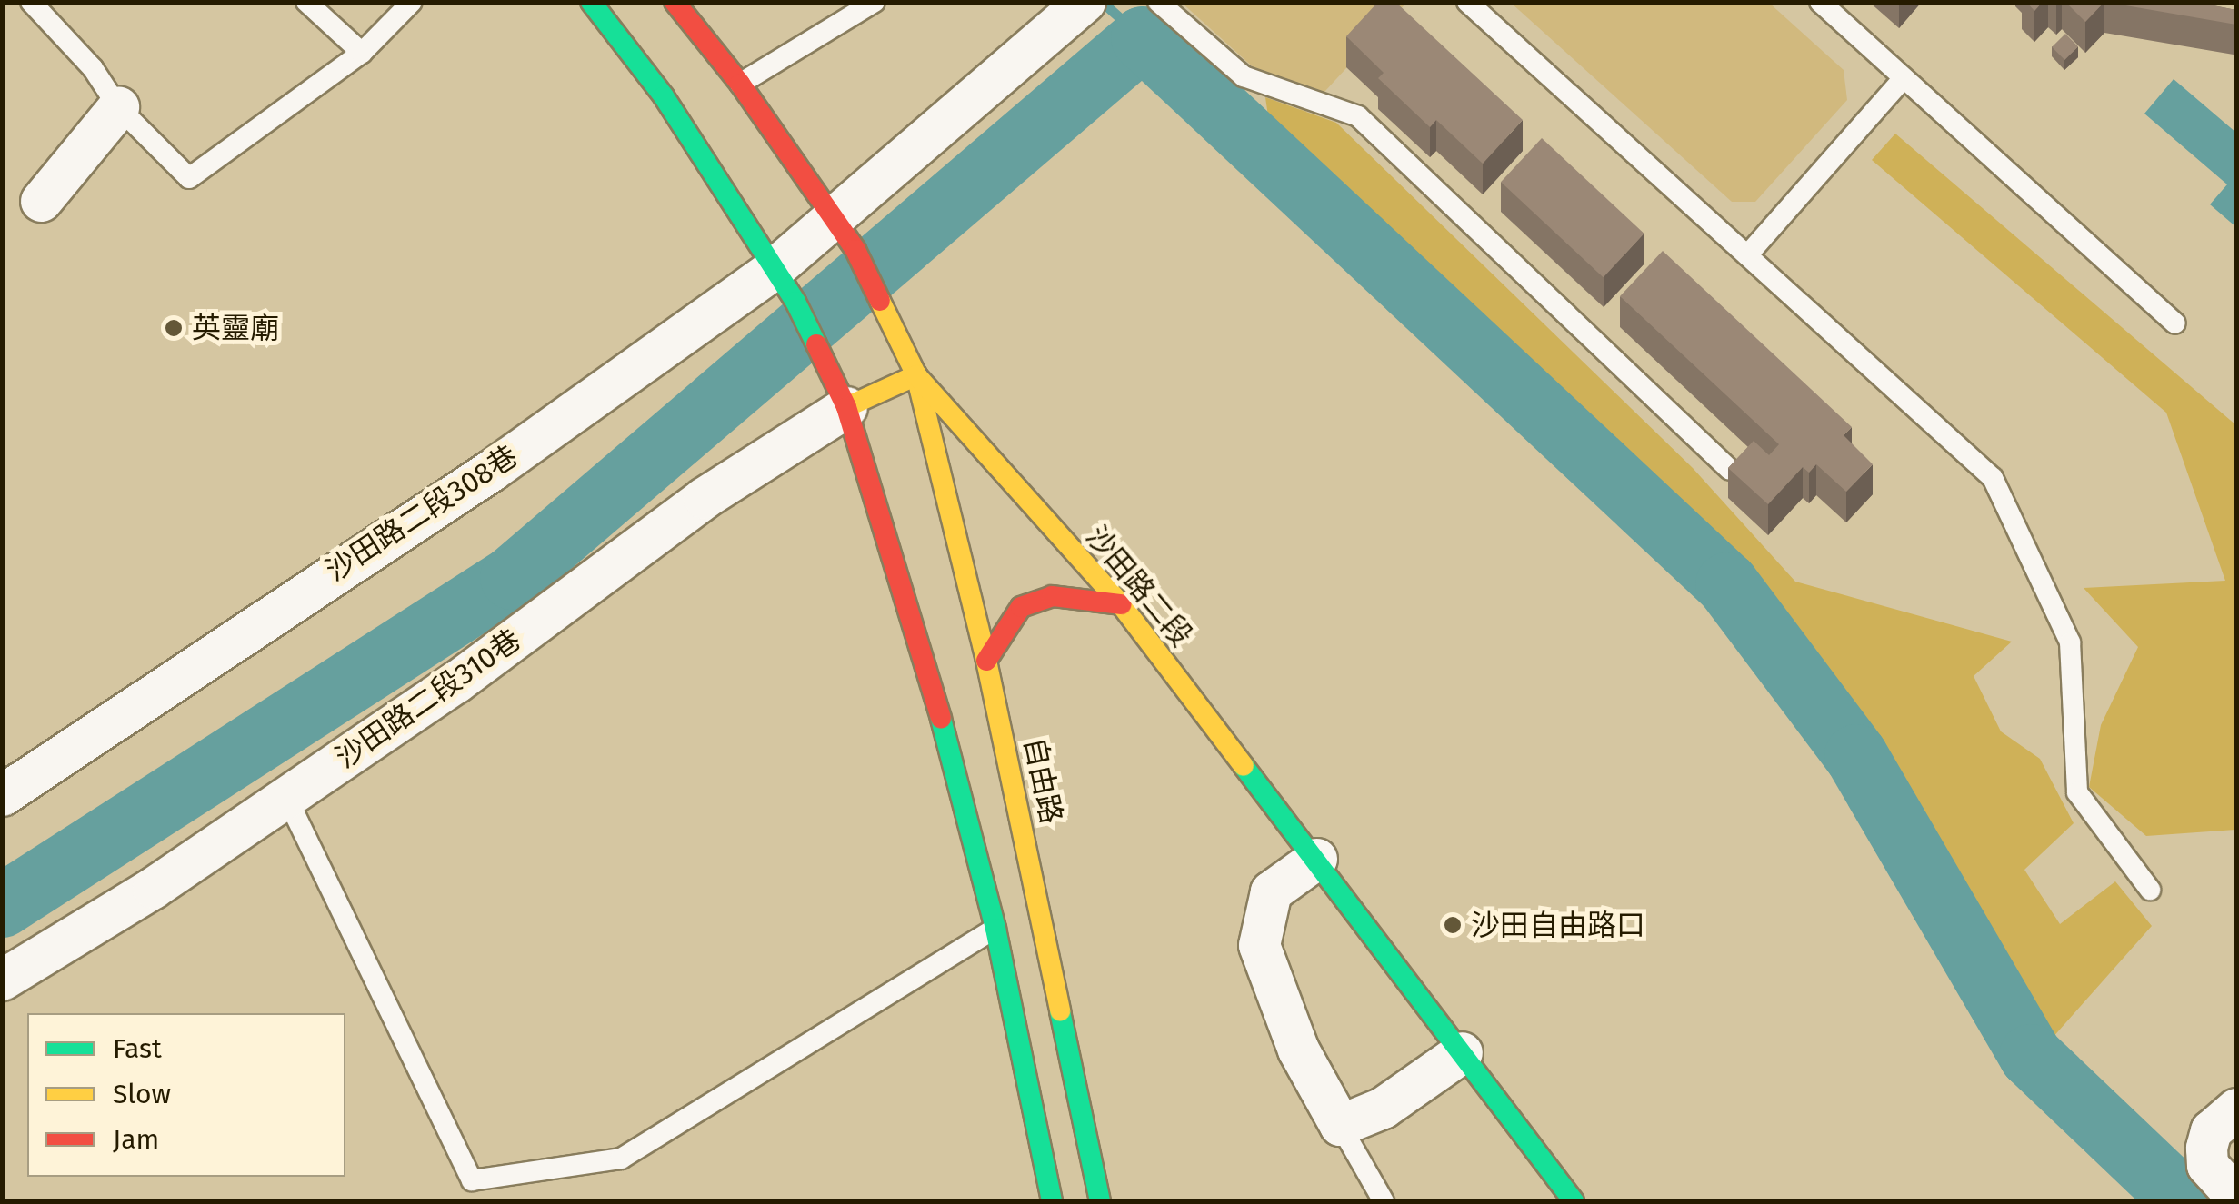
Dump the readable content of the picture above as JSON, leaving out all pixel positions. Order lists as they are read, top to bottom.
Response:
{
  "streets": {
    "main road": ["沙田路二段", "自由路"],
    "street": ["沙田路二段308巷", "沙田路二段310巷"]
  },
  "crossings": [
    ["沙田路二段308巷", "沙田路二段"],
    ["沙田路二段", "自由路"]
  ],
  "places": ["英靈廟", "沙田自由路口"],
  "legend": ["Fast", "Slow", "Jam"]
}
